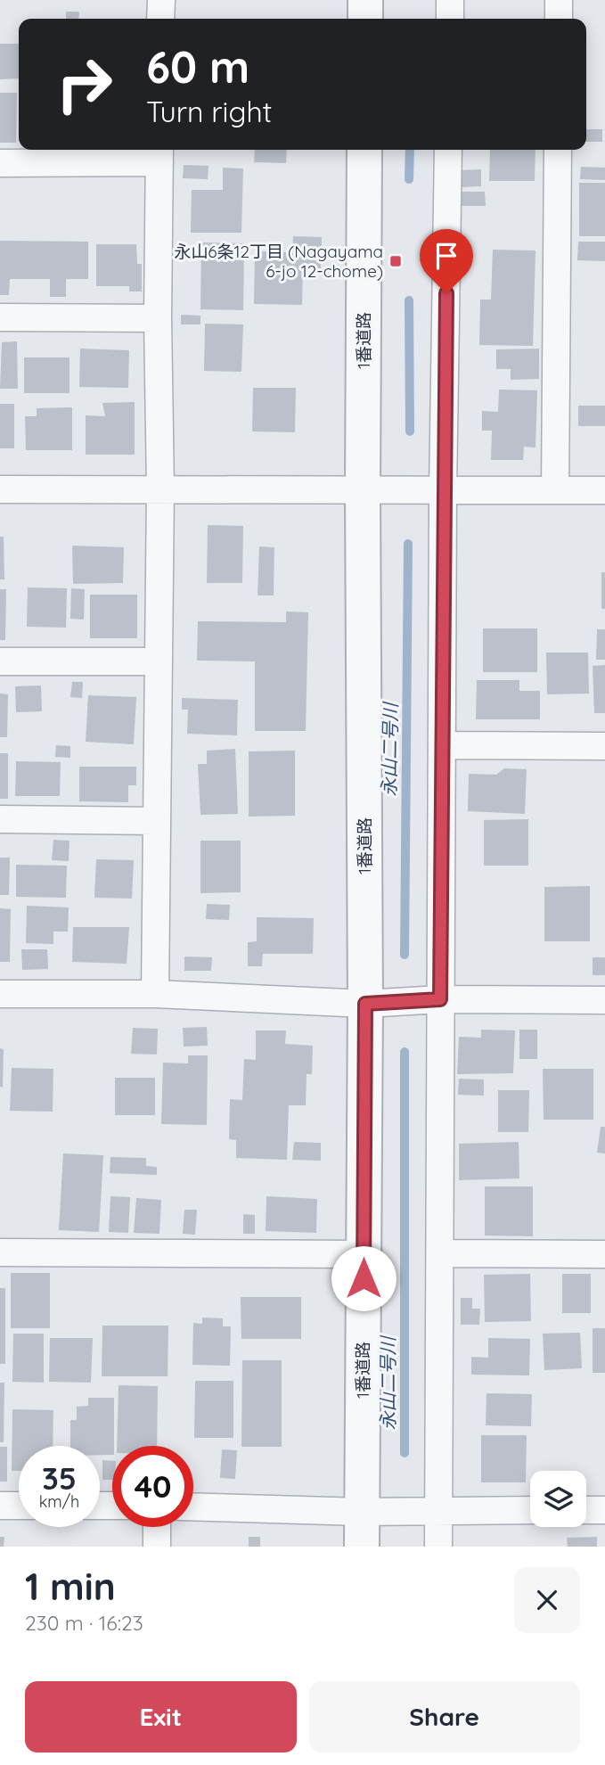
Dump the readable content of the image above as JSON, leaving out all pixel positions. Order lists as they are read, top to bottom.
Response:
{
  "streets": {
    "street": ["1番道路"]
  },
  "water": ["永山二号川"],
  "places": {
    "transit": ["永山6条12丁目 (Nagayama 6-jo 12-chome)"]
  },
  "page": {
    "turn": ["60 m", "Turn right"],
    "speed": "35 km/h",
    "limit": "40",
    "heading": ["1 min", "230 m · 16:23"],
    "buttons": ["Exit", "Share"]
  }
}
